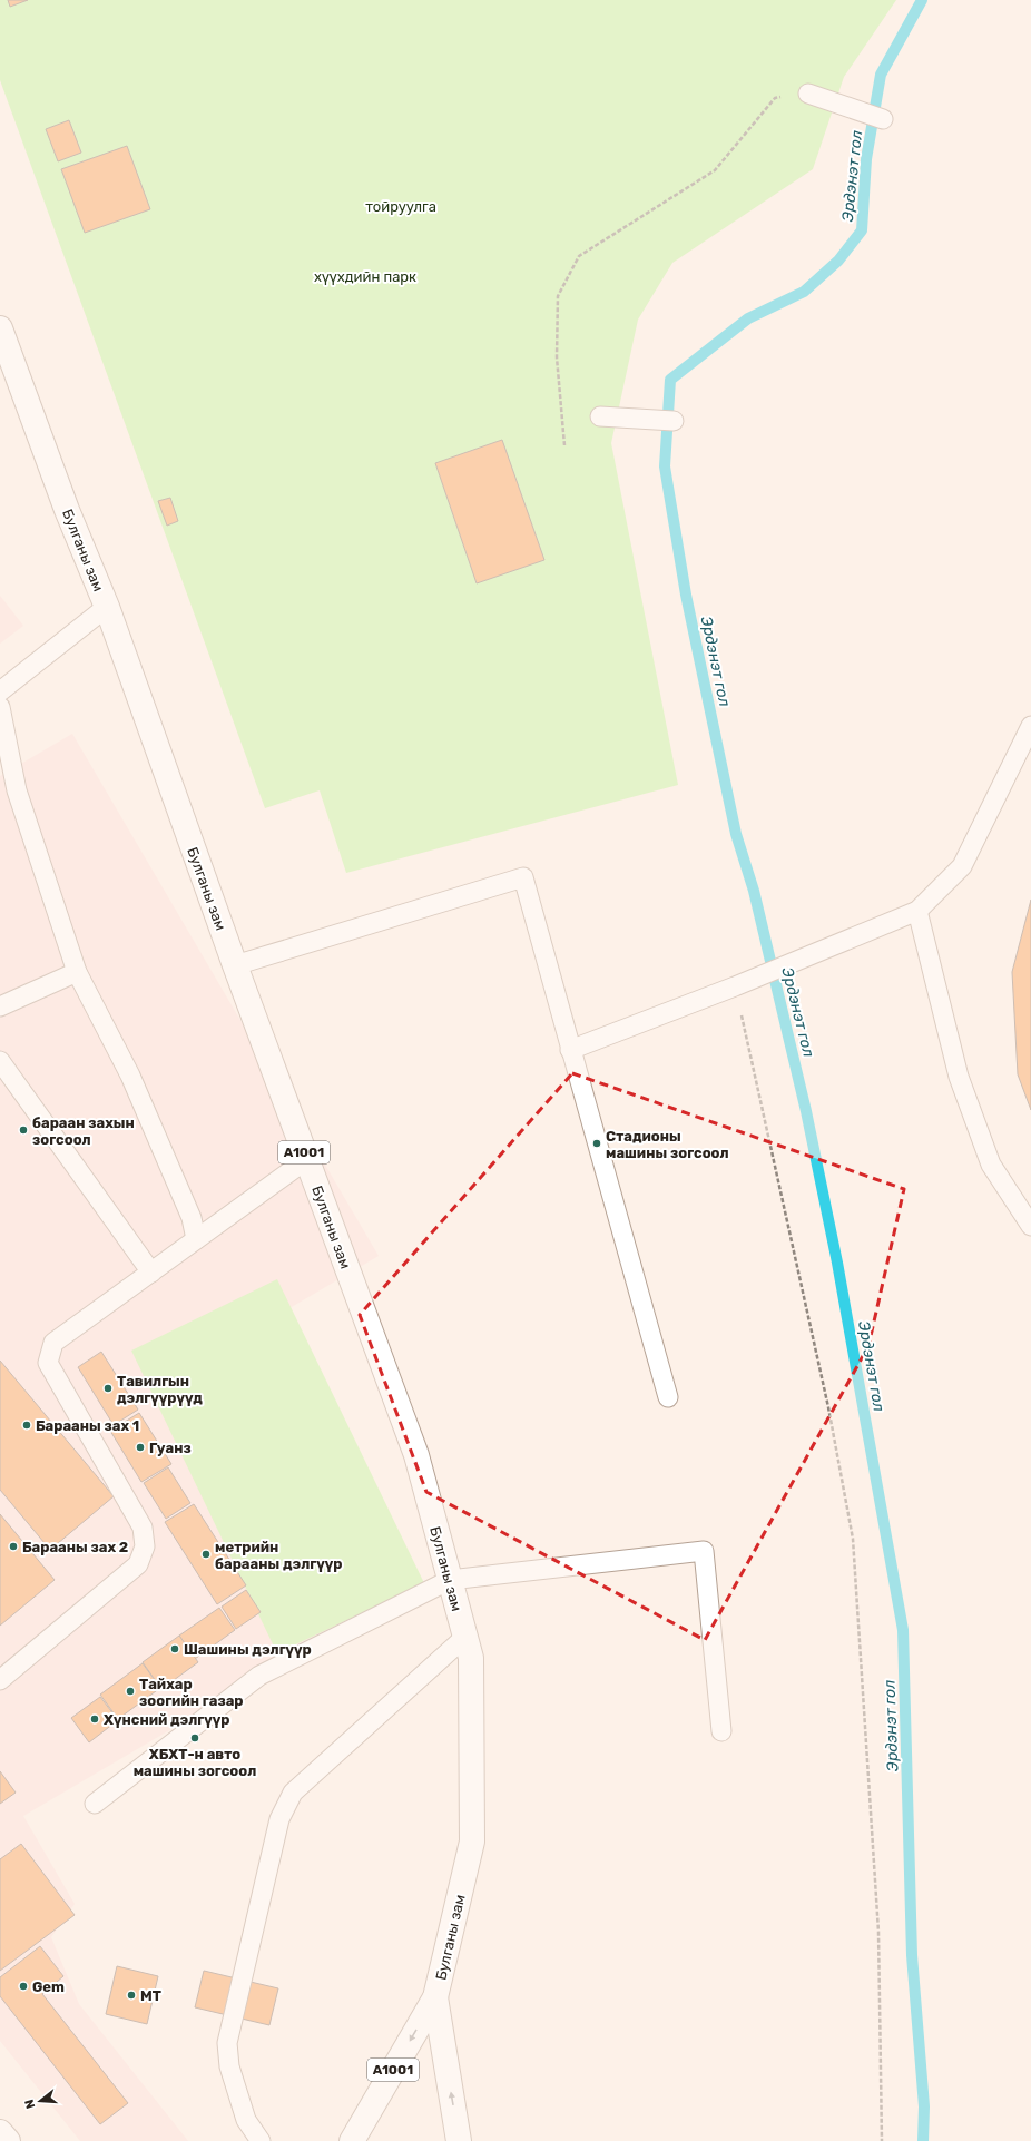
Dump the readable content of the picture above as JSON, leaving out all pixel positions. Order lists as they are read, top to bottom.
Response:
{
  "streets": {
    "main road": ["Булганы зам", "A1001"]
  },
  "water": ["Эрдэнэт гол"],
  "parks": ["тойруулга", "хүүхдийн парк"],
  "places": [
    "бараан захын зогсоол",
    "Стадионы машины зогсоол",
    "Тавилгын дэлгүүрүүд",
    "Барааны зах 1",
    "Гуанз",
    "Барааны зах 2",
    "метрийн барааны дэлгүүр",
    "Шашины дэлгүүр",
    "Тайхар зоогийн газар",
    "Хүнсний дэлгүүр",
    "ХБХТ-н авто машины зогсоол",
    "Gem",
    "MT"
  ],
  "north": "left"
}
